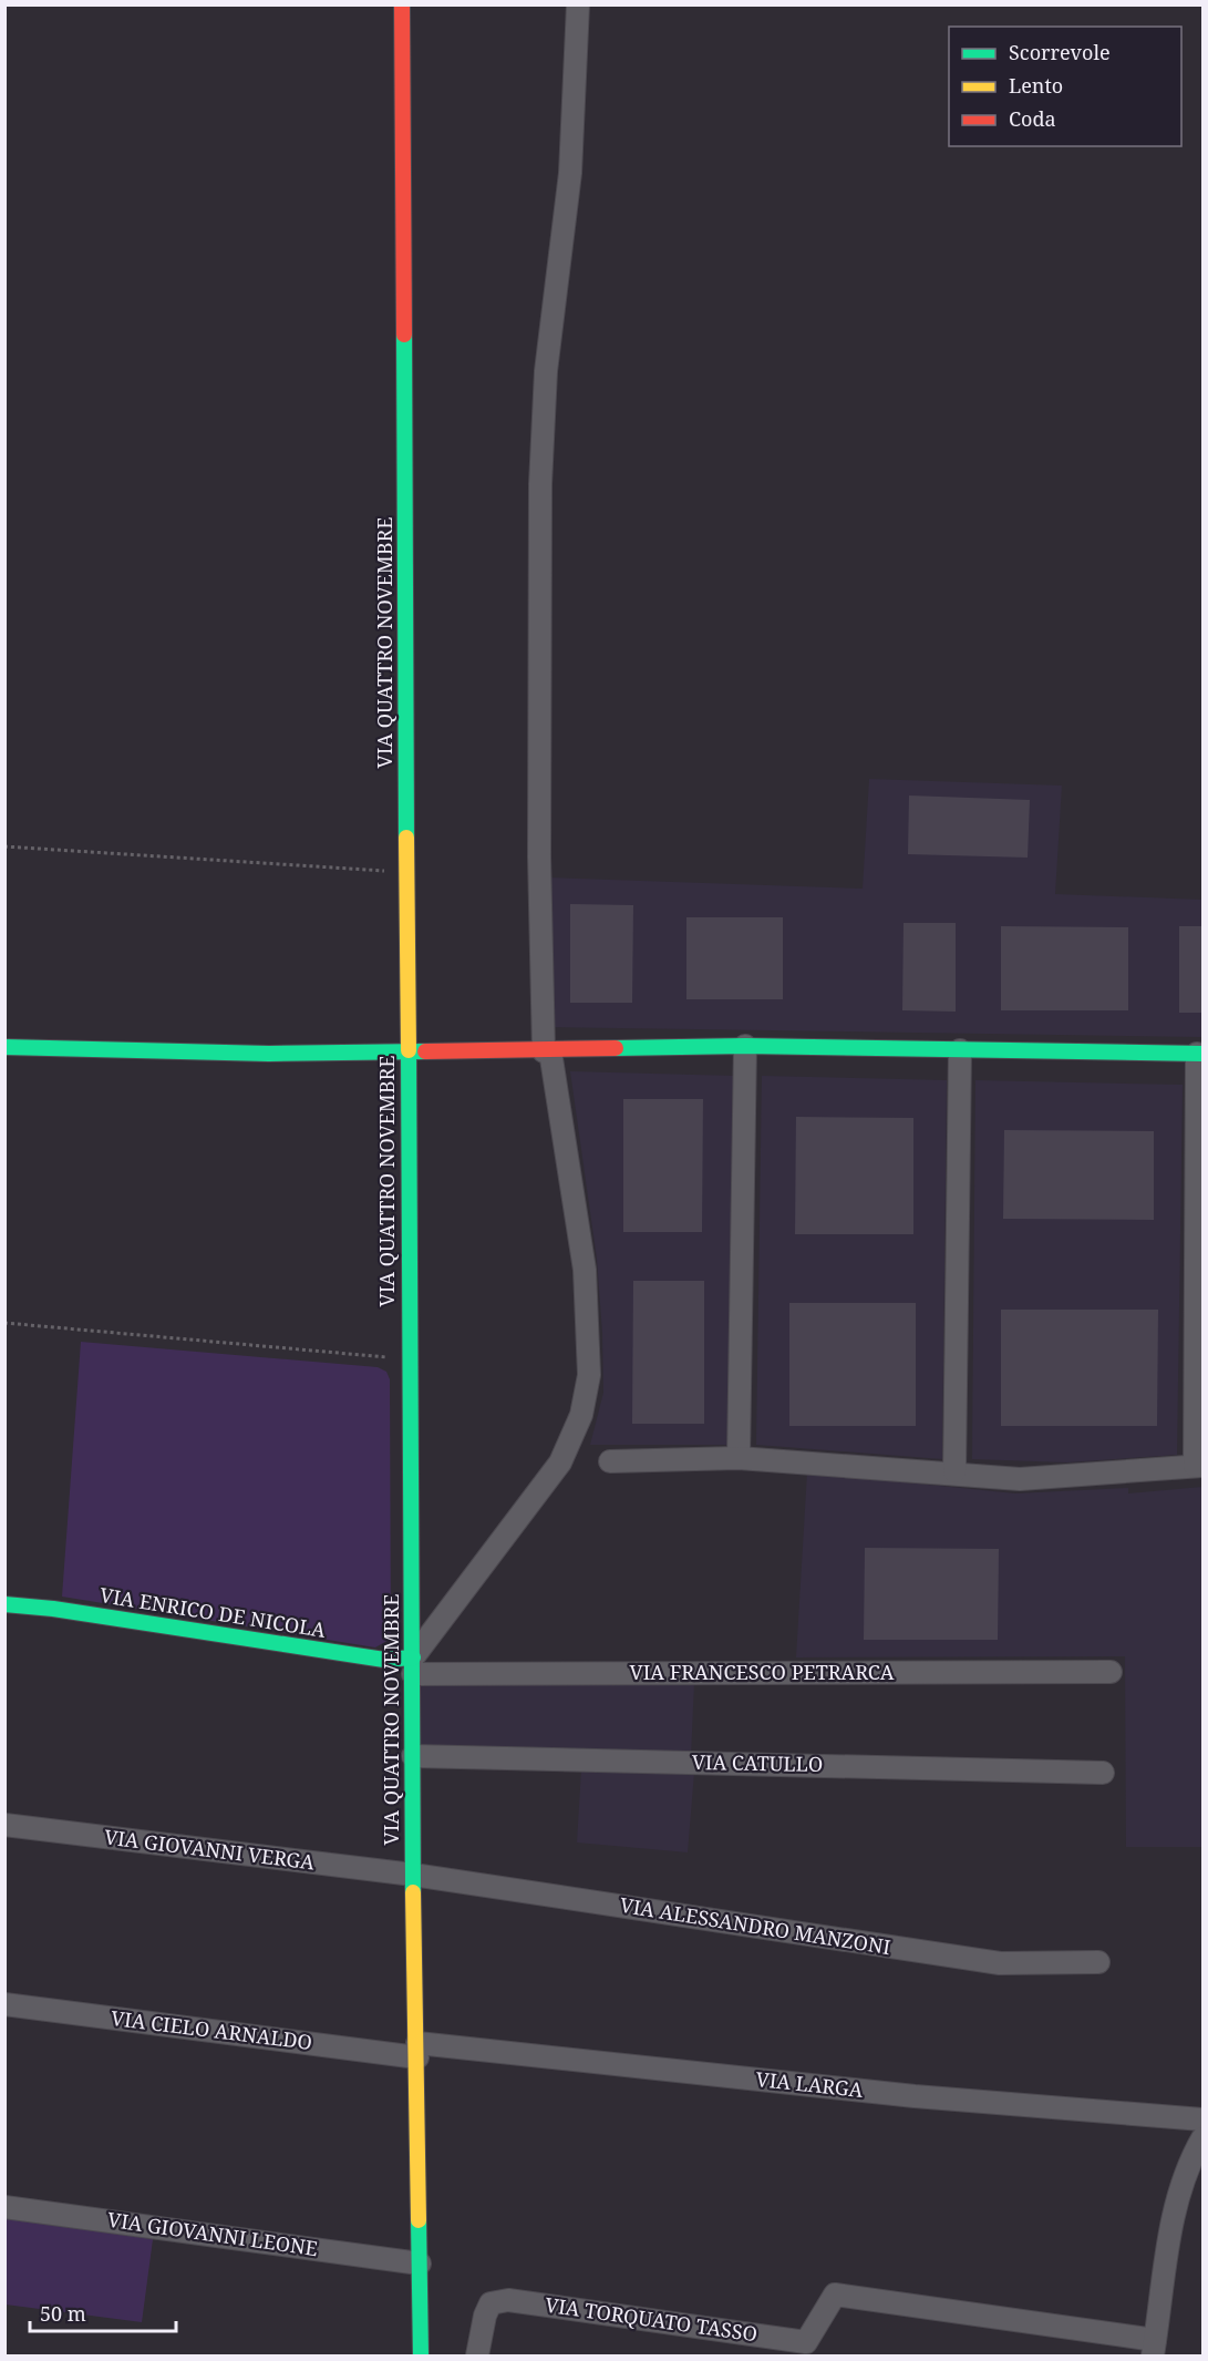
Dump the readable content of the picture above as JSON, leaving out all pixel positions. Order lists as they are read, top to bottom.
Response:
{
  "streets": {
    "street": [
      "VIA QUATTRO NOVEMBRE",
      "VIA ENRICO DE NICOLA",
      "VIA FRANCESCO PETRARCA",
      "VIA CATULLO",
      "VIA GIOVANNI VERGA",
      "VIA ALESSANDRO MANZONI",
      "VIA CIELO ARNALDO",
      "VIA LARGA",
      "VIA GIOVANNI LEONE",
      "VIA TORQUATO TASSO"
    ]
  },
  "crossings": [
    ["VIA QUATTRO NOVEMBRE", "VIA ENRICO DE NICOLA"],
    ["VIA QUATTRO NOVEMBRE", "VIA FRANCESCO PETRARCA"],
    ["VIA QUATTRO NOVEMBRE", "VIA CATULLO"],
    ["VIA QUATTRO NOVEMBRE", "VIA GIOVANNI VERGA"],
    ["VIA QUATTRO NOVEMBRE", "VIA ALESSANDRO MANZONI"],
    ["VIA QUATTRO NOVEMBRE", "VIA CIELO ARNALDO"],
    ["VIA QUATTRO NOVEMBRE", "VIA LARGA"],
    ["VIA QUATTRO NOVEMBRE", "VIA GIOVANNI LEONE"],
    ["VIA ENRICO DE NICOLA", "VIA FRANCESCO PETRARCA"],
    ["VIA GIOVANNI VERGA", "VIA ALESSANDRO MANZONI"],
    ["VIA CIELO ARNALDO", "VIA LARGA"]
  ],
  "legend": ["Scorrevole", "Lento", "Coda"],
  "scale_bar": "50 m"
}
